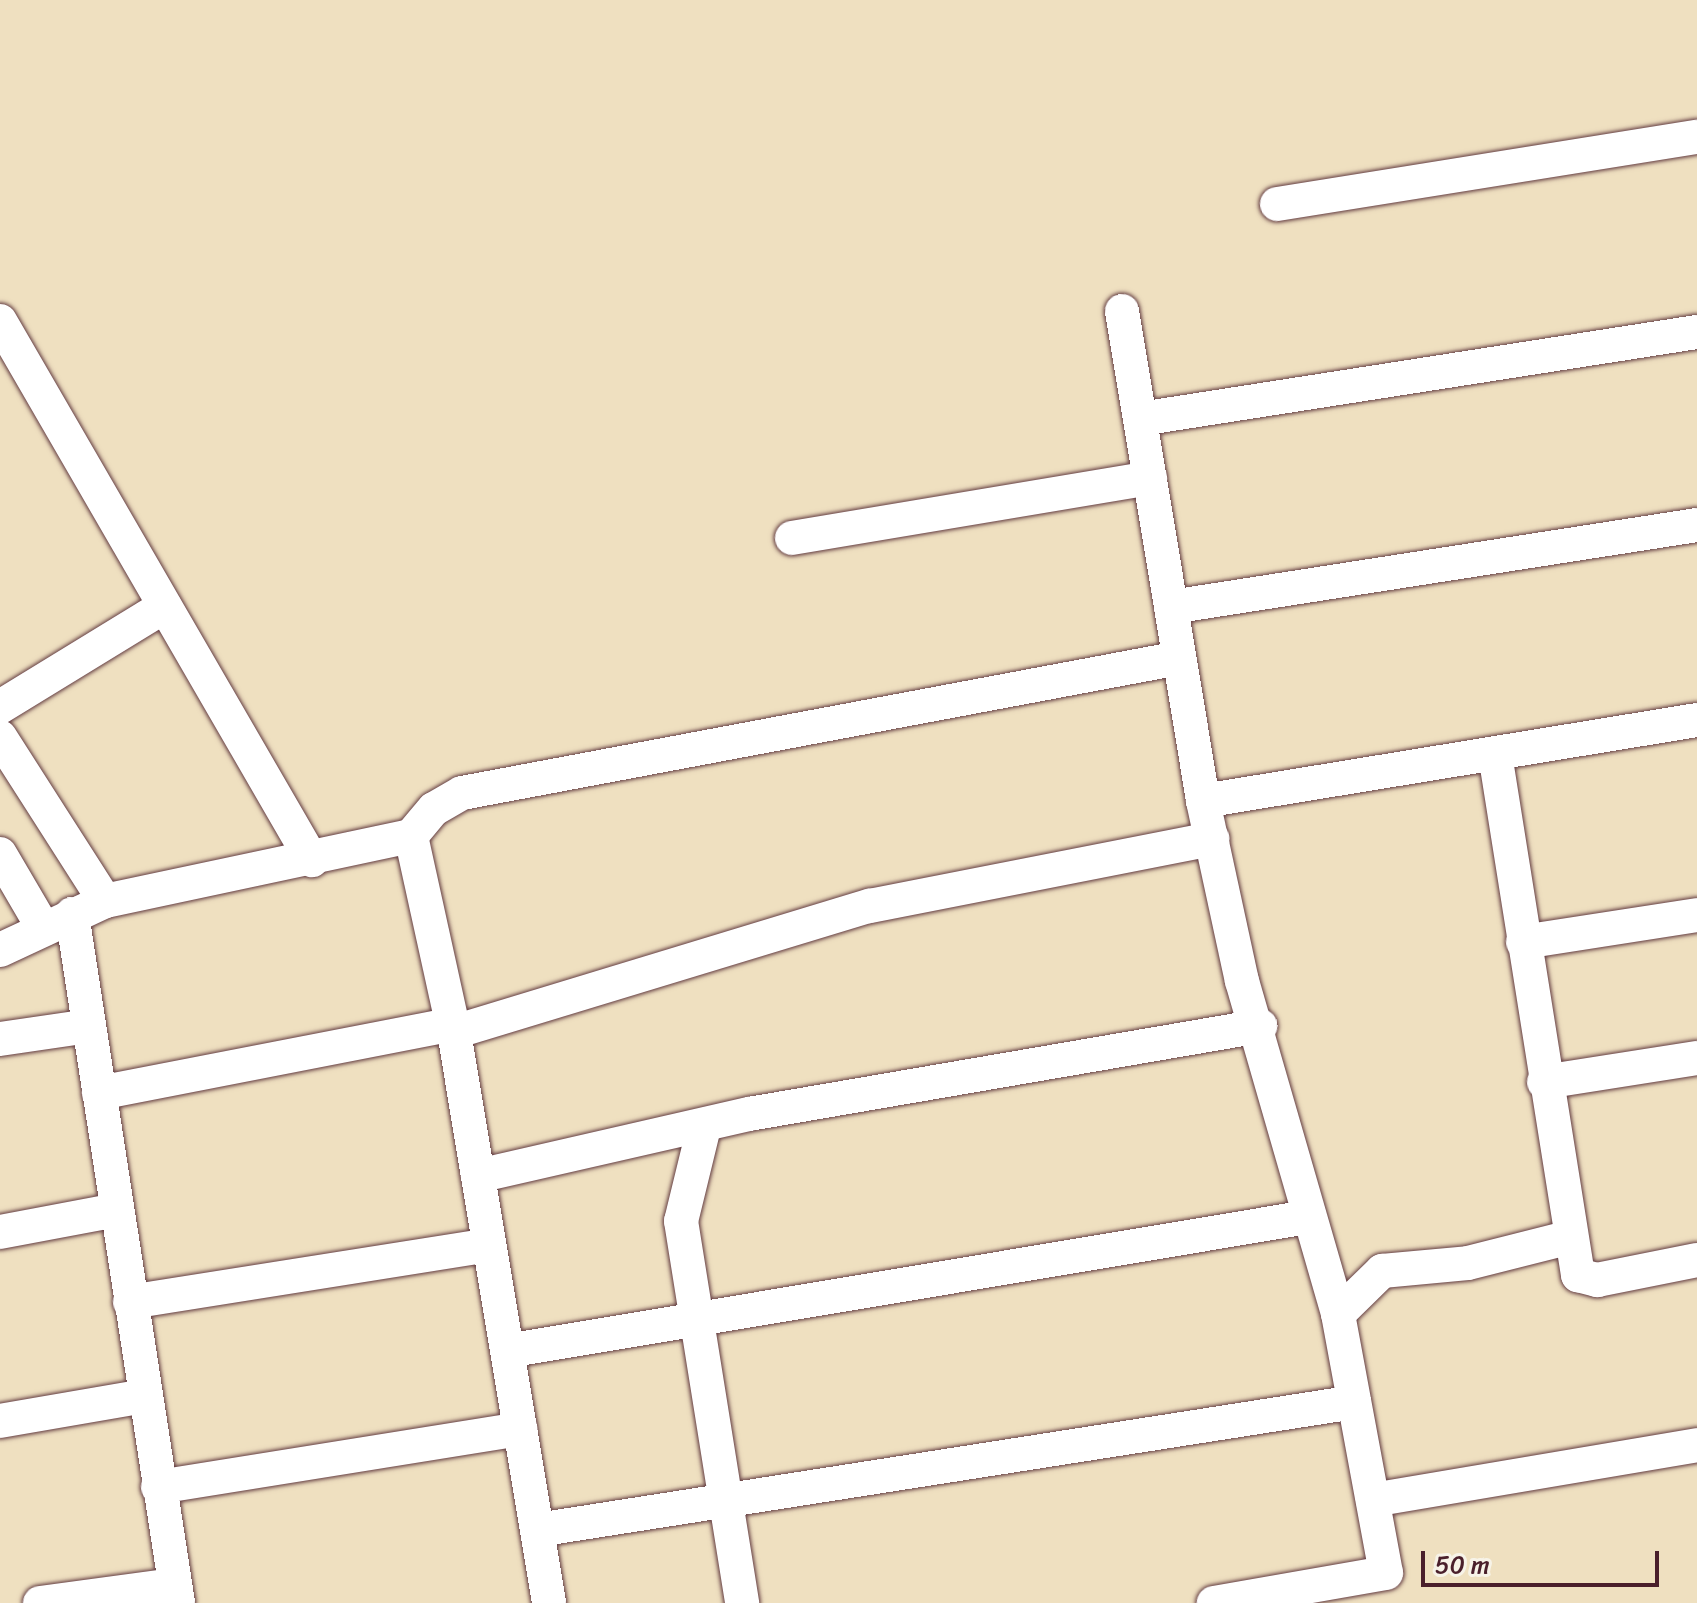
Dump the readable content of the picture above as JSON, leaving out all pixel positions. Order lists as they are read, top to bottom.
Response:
{
  "scale_bar": "50 m"
}
